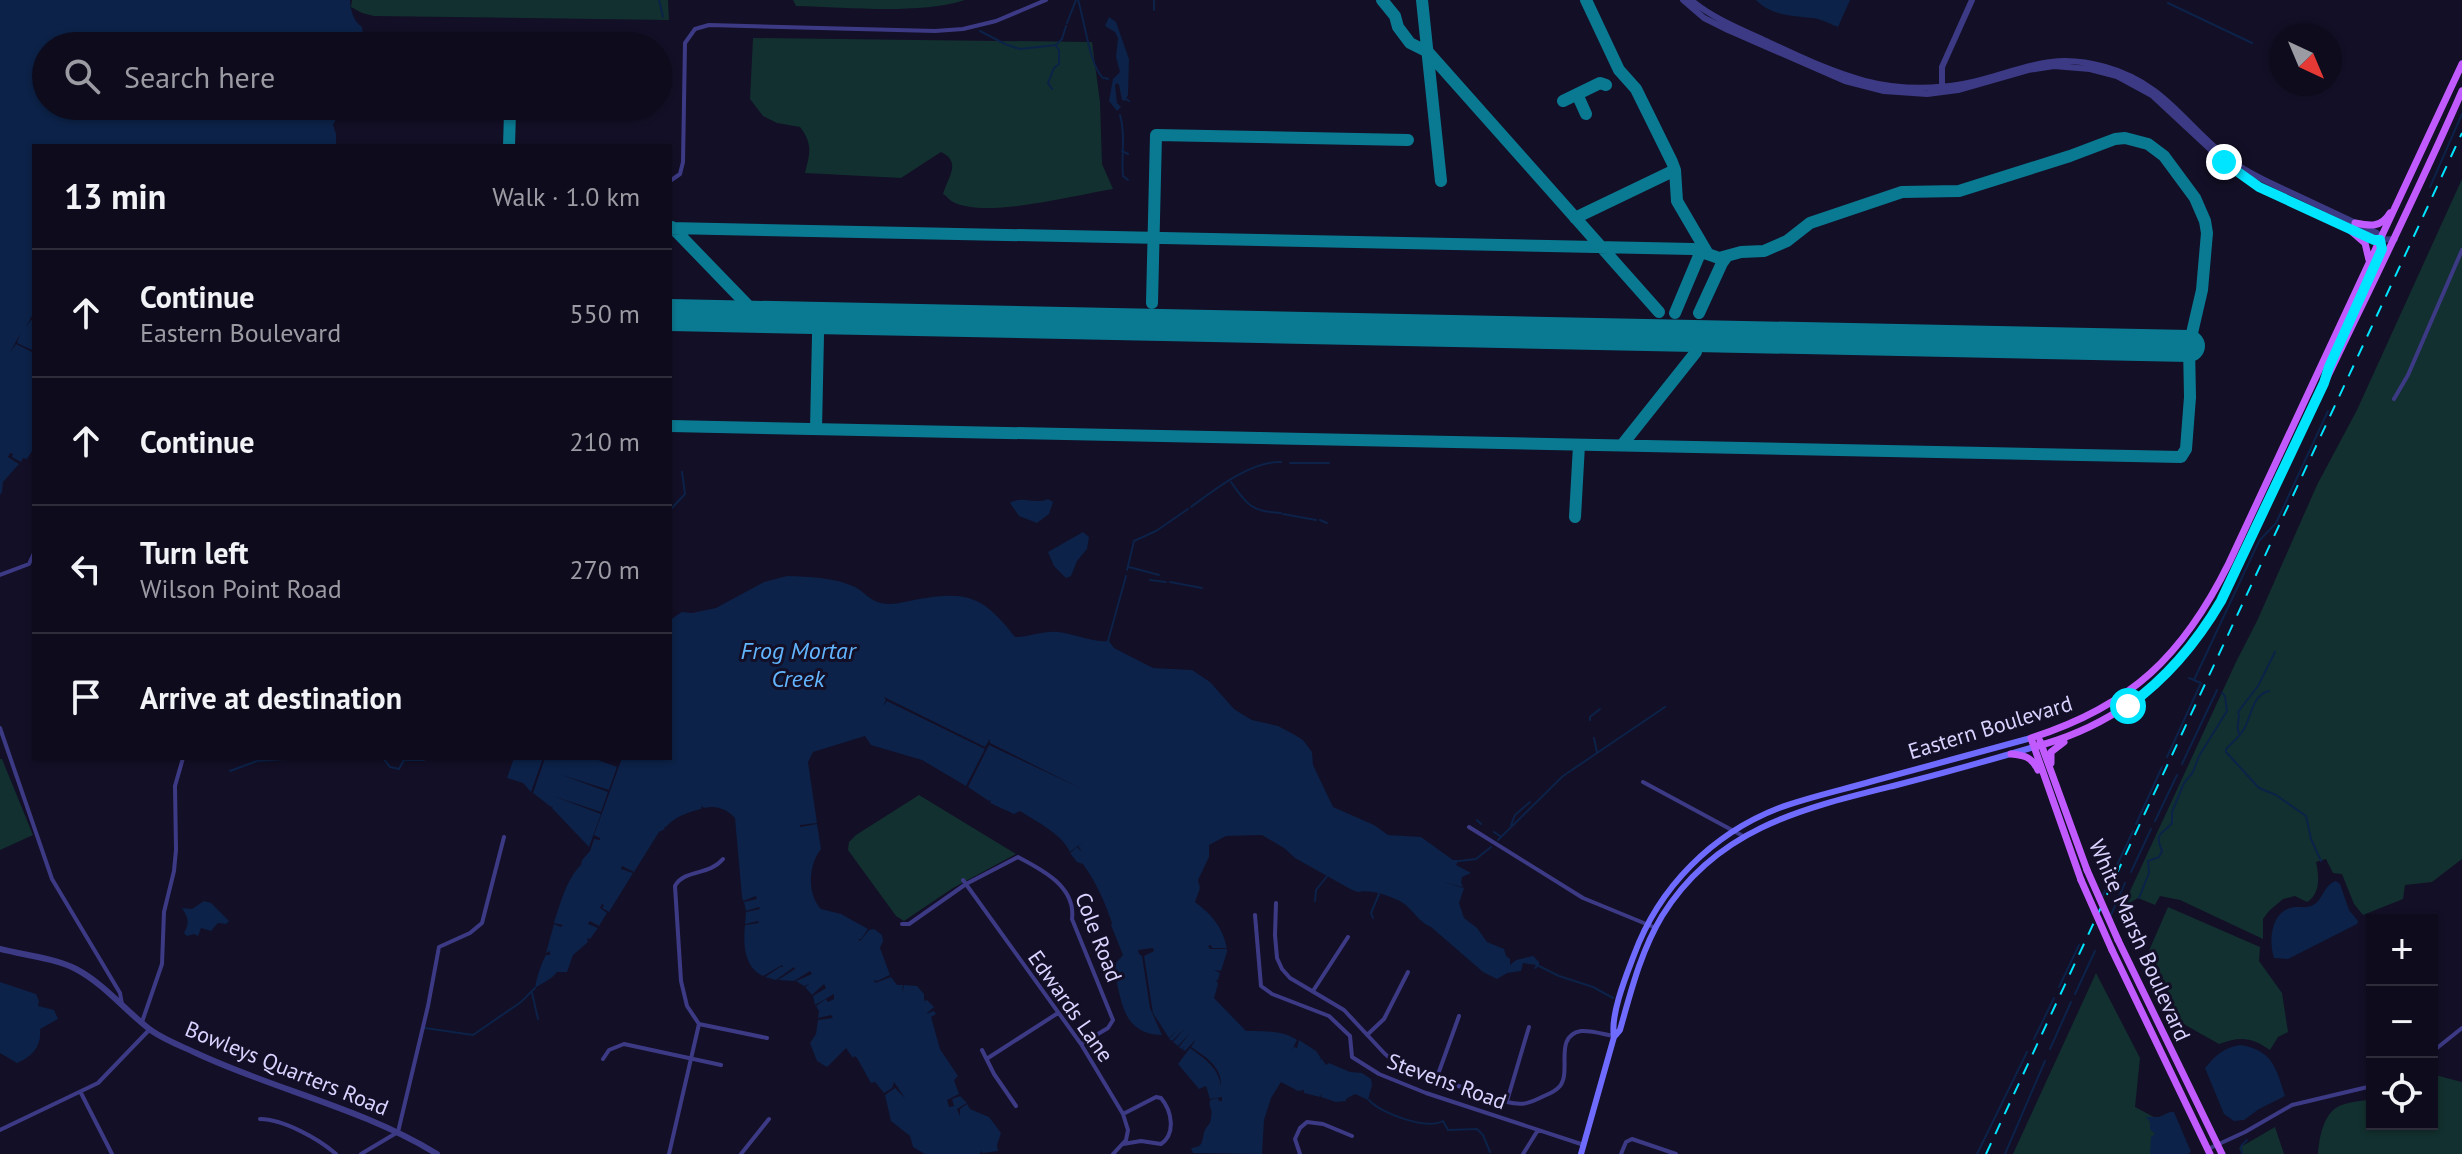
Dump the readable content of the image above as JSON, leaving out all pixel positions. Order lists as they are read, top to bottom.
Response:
{
  "streets": {
    "main road": ["Eastern Boulevard", "White Marsh Boulevard"],
    "street": [
      "Cole Road",
      "Edwards Lane",
      "Bowleys Quarters Road",
      "Stevens Road"
    ]
  },
  "crossings": [
    ["Eastern Boulevard", "White Marsh Boulevard"],
    ["Eastern Boulevard", "Stevens Road"],
    ["Cole Road", "Edwards Lane"]
  ],
  "water": ["Frog Mortar Creek"],
  "north": "bottom right",
  "page": {
    "search": "Search here",
    "heading": ["13 min", "Walk · 1.0 km"],
    "list": [
      ["Continue", "Eastern Boulevard", "550 m"],
      ["Continue", "210 m"],
      ["Turn left", "Wilson Point Road", "270 m"],
      "Arrive at destination"
    ],
    "map_buttons": ["+", "−"]
  }
}
